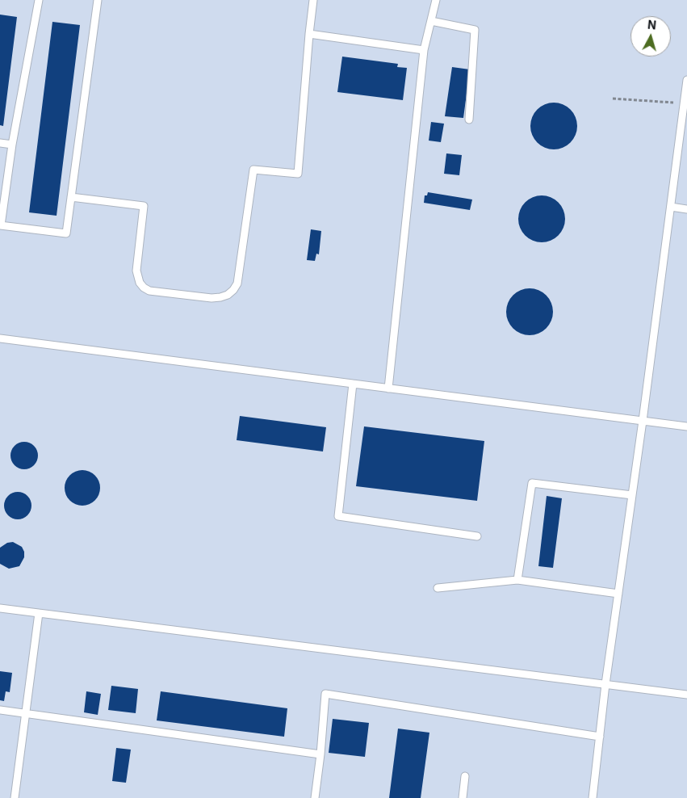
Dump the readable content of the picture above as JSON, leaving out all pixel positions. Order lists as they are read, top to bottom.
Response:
{
  "north": "top"
}
